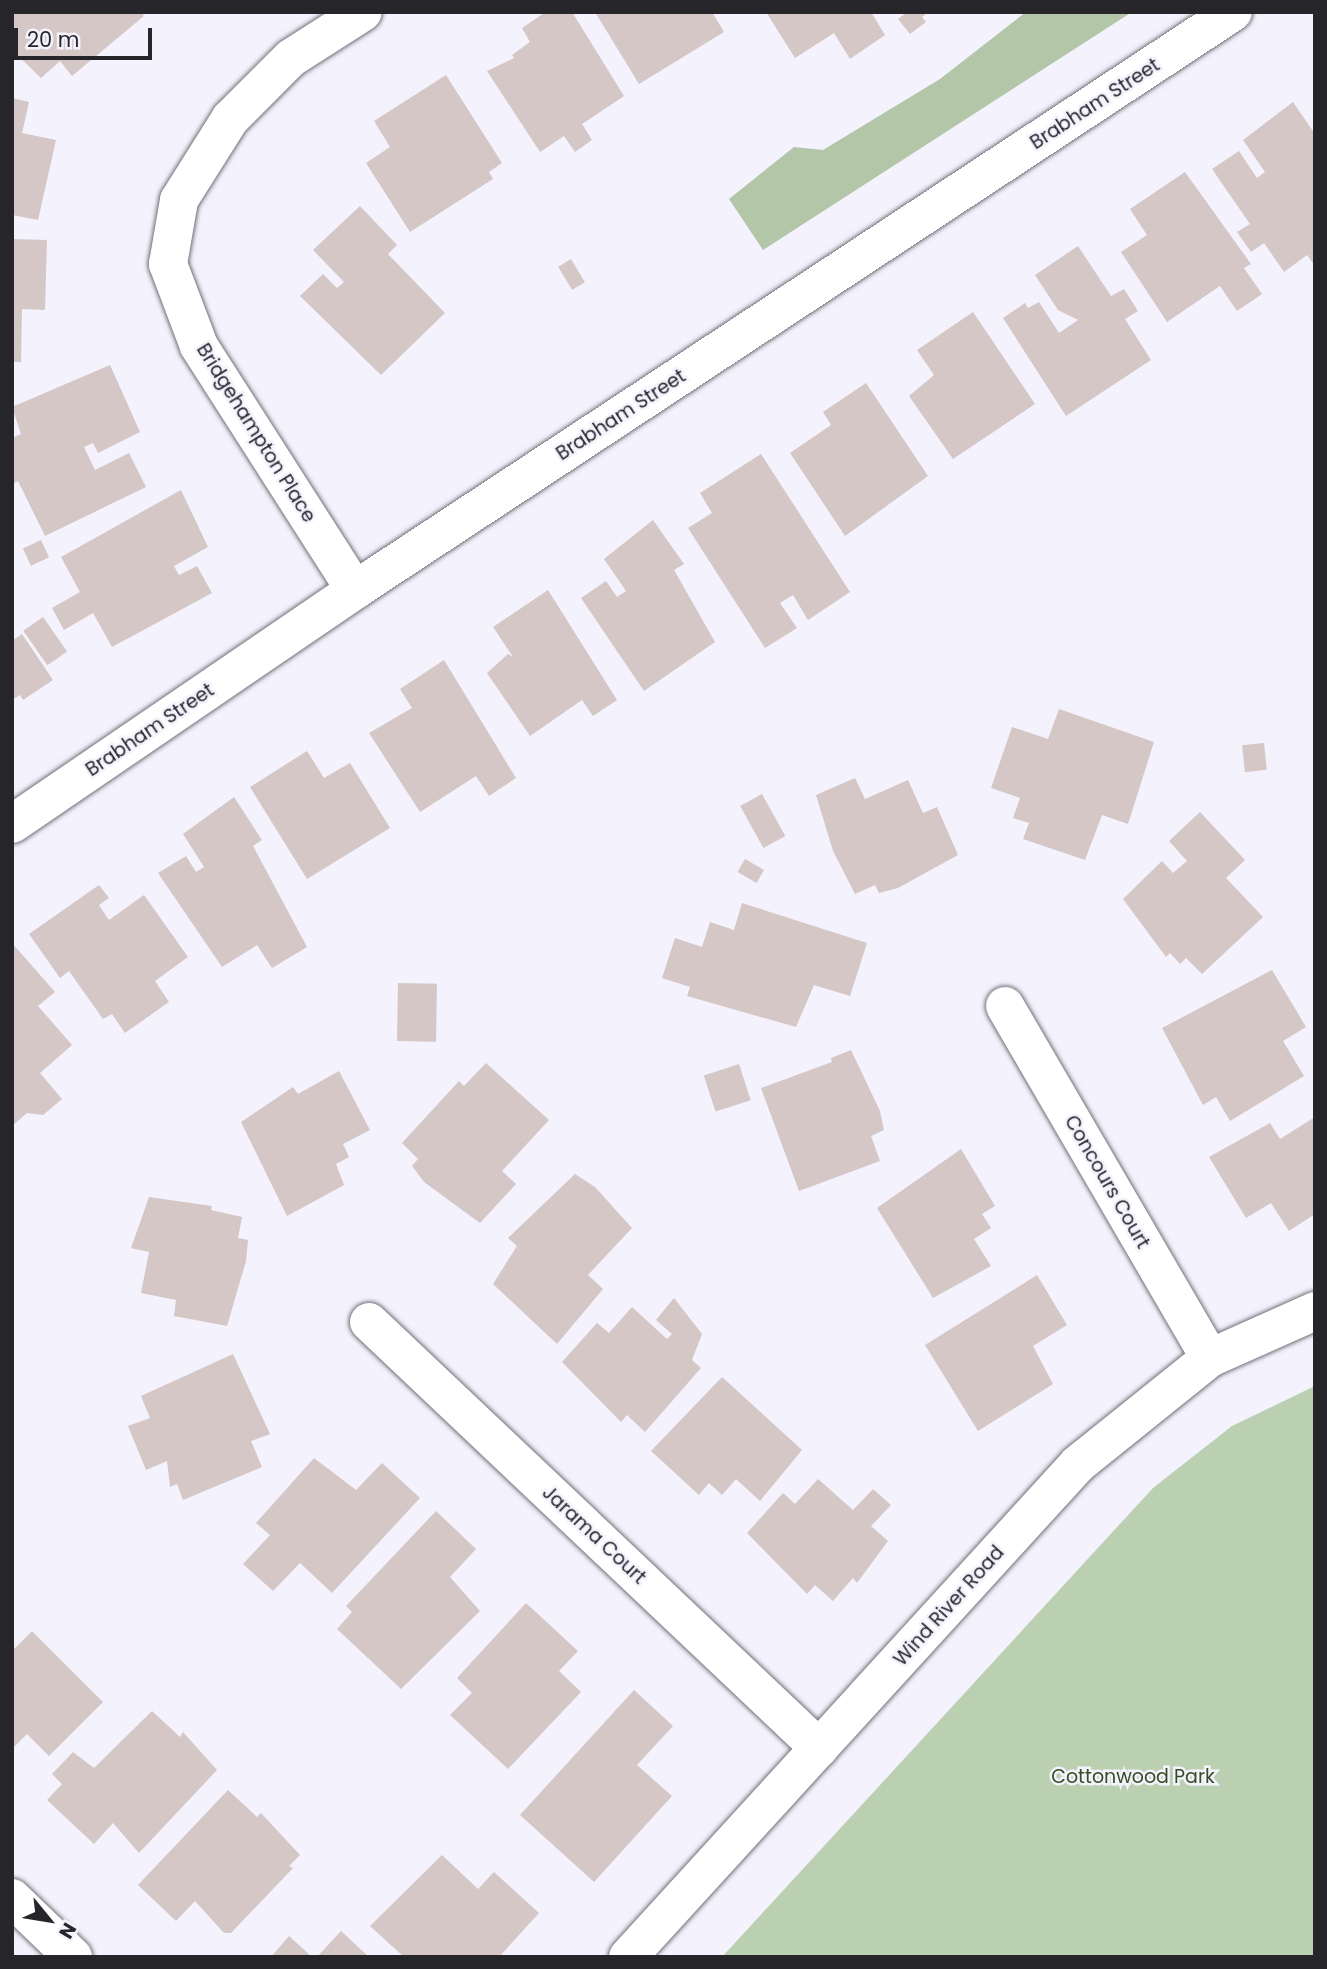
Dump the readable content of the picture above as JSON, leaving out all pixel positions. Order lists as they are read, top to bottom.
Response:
{
  "streets": {
    "street": [
      "Brabham Street",
      "Bridgehampton Place",
      "Concours Court",
      "Jarama Court",
      "Wind River Road"
    ]
  },
  "crossings": [
    ["Brabham Street", "Bridgehampton Place"],
    ["Concours Court", "Wind River Road"],
    ["Jarama Court", "Wind River Road"]
  ],
  "parks": ["Cottonwood Park"],
  "scale_bar": "20 m",
  "north": "bottom right"
}
